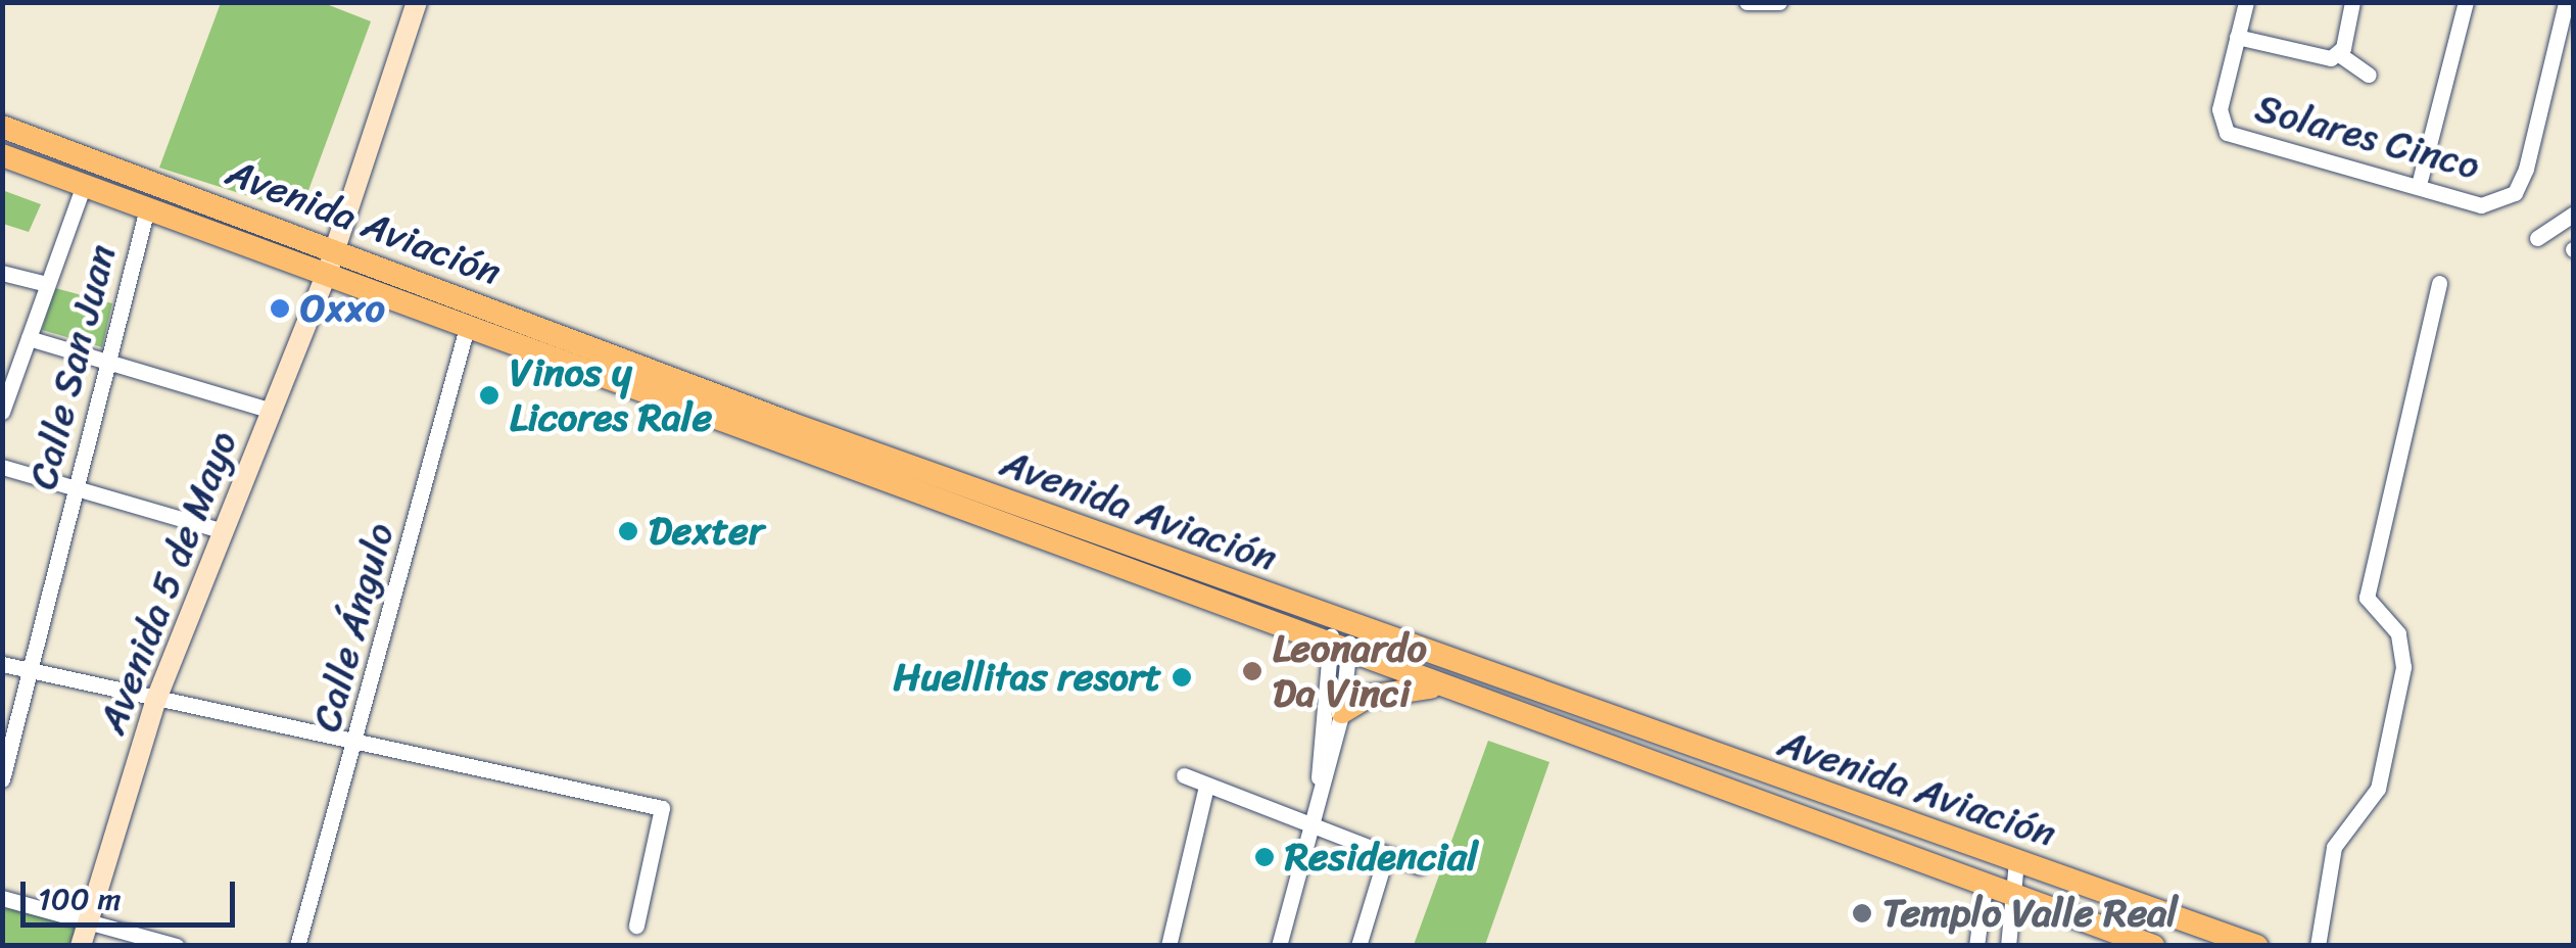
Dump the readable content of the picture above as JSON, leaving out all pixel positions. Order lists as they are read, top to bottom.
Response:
{
  "streets": {
    "main road": ["Avenida Aviación", "Avenida 5 de Mayo"],
    "street": ["Solares Cinco", "Calle San Juan", "Calle Ángulo"]
  },
  "crossings": [
    ["Avenida Aviación", "Calle San Juan"],
    ["Avenida Aviación", "Avenida 5 de Mayo"],
    ["Avenida Aviación", "Calle Ángulo"]
  ],
  "places": [
    "Oxxo",
    "Vinos y Licores Rale",
    "Dexter",
    "Leonardo Da Vinci",
    "Huellitas resort",
    "Residencial",
    "Templo Valle Real"
  ],
  "scale_bar": "100 m"
}
